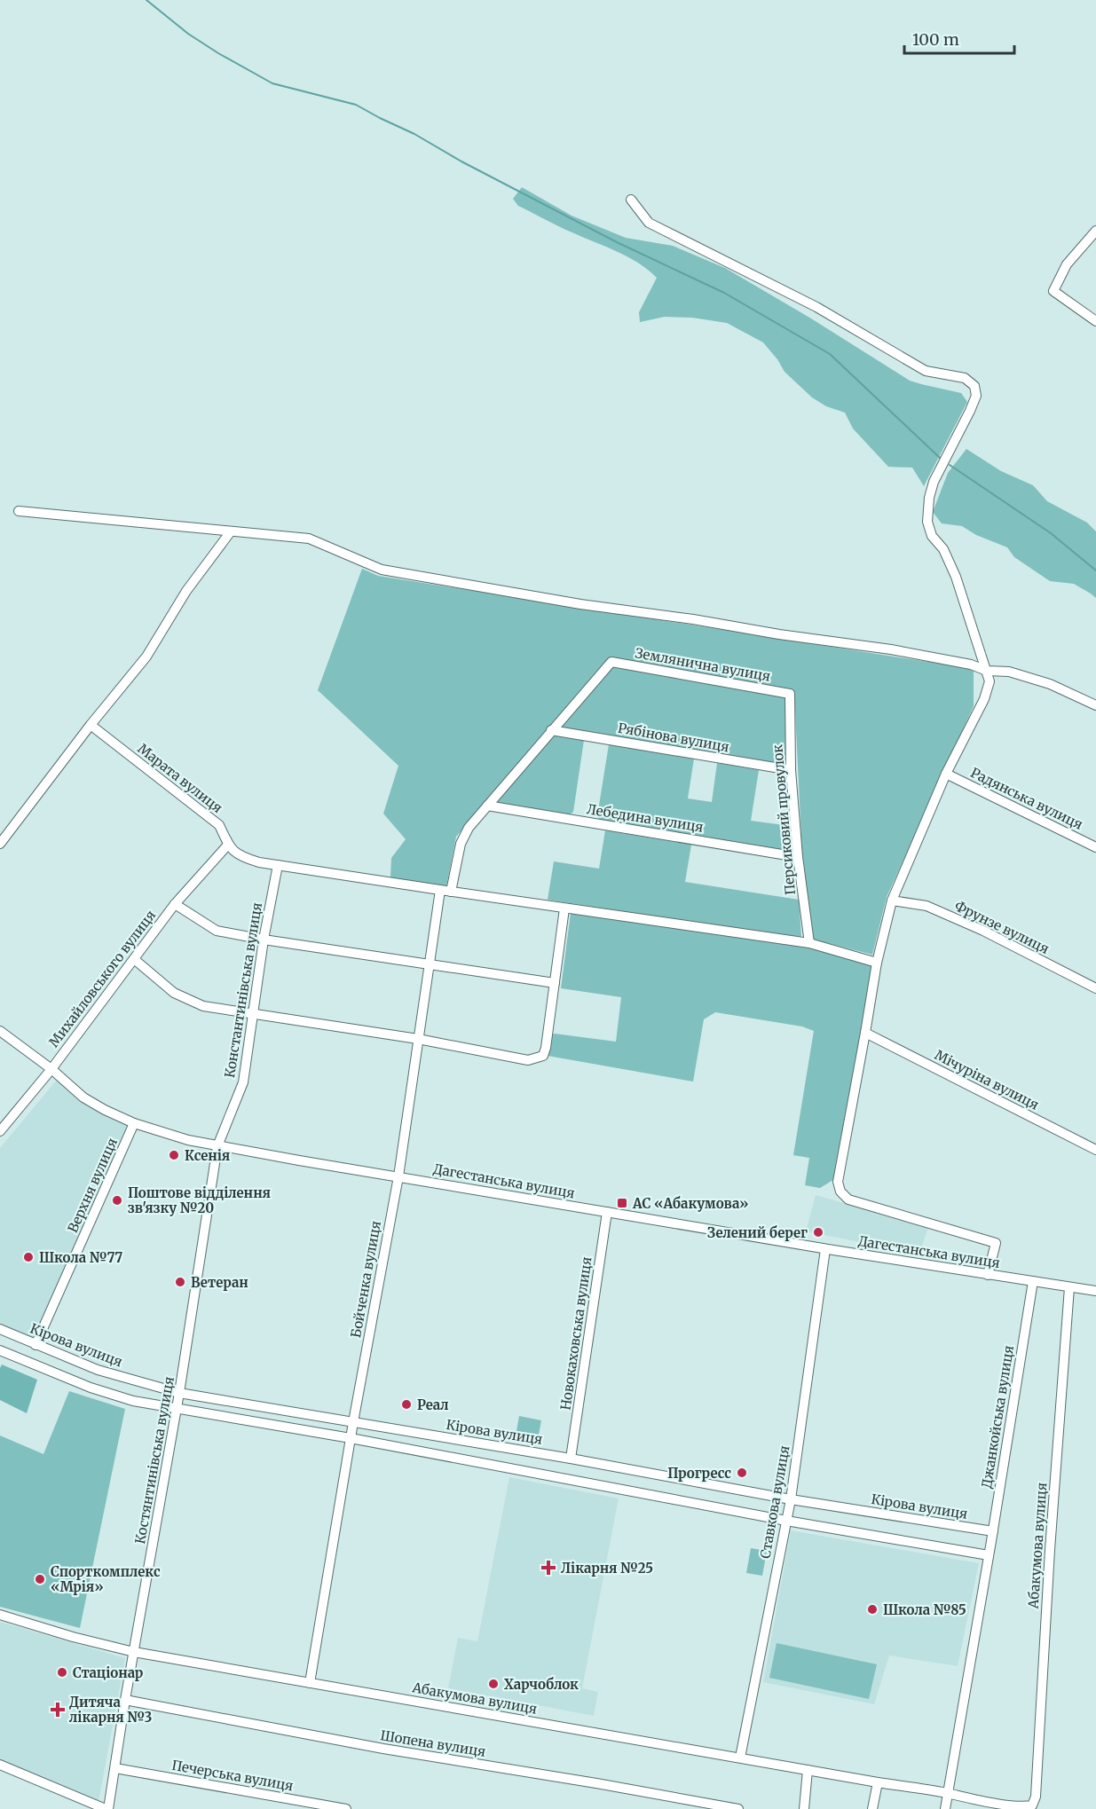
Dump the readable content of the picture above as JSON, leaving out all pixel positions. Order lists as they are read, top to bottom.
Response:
{
  "streets": {
    "street": [
      "Землянична вулиця",
      "Рябінова вулиця",
      "Марата вулиця",
      "Радянська вулиця",
      "Лебедина вулиця",
      "Персиковий провулок",
      "Фрунзе вулиця",
      "Михайловського вулиця",
      "Константинівська вулиця",
      "Мічуріна вулиця",
      "Дагестанська вулиця",
      "Верхня вулиця",
      "Бойченка вулиця",
      "Новокаховська вулиця",
      "Кірова вулиця",
      "Джанкойська вулиця",
      "Костянтинівська вулиця",
      "Ставкова вулиця",
      "Абакумова вулиця",
      "Шопена вулиця",
      "Печерська вулиця"
    ]
  },
  "crossings": [
    ["Землянична вулиця", "Рябінова вулиця"],
    ["Землянична вулиця", "Персиковий провулок"],
    ["Рябінова вулиця", "Персиковий провулок"],
    ["Марата вулиця", "Михайловського вулиця"],
    ["Марата вулиця", "Константинівська вулиця"],
    ["Марата вулиця", "Бойченка вулиця"],
    ["Лебедина вулиця", "Персиковий провулок"],
    ["Михайловського вулиця", "Дагестанська вулиця"],
    ["Константинівська вулиця", "Дагестанська вулиця"],
    ["Константинівська вулиця", "Костянтинівська вулиця"],
    ["Дагестанська вулиця", "Верхня вулиця"],
    ["Дагестанська вулиця", "Бойченка вулиця"],
    ["Дагестанська вулиця", "Новокаховська вулиця"],
    ["Дагестанська вулиця", "Джанкойська вулиця"],
    ["Дагестанська вулиця", "Костянтинівська вулиця"],
    ["Дагестанська вулиця", "Ставкова вулиця"],
    ["Дагестанська вулиця", "Абакумова вулиця"],
    ["Верхня вулиця", "Кірова вулиця"],
    ["Бойченка вулиця", "Кірова вулиця"],
    ["Бойченка вулиця", "Абакумова вулиця"],
    ["Новокаховська вулиця", "Кірова вулиця"],
    ["Кірова вулиця", "Джанкойська вулиця"],
    ["Кірова вулиця", "Костянтинівська вулиця"],
    ["Кірова вулиця", "Ставкова вулиця"],
    ["Джанкойська вулиця", "Абакумова вулиця"],
    ["Костянтинівська вулиця", "Абакумова вулиця"],
    ["Костянтинівська вулиця", "Шопена вулиця"],
    ["Костянтинівська вулиця", "Печерська вулиця"],
    ["Ставкова вулиця", "Абакумова вулиця"]
  ],
  "places": {
    "other": [
      "Ксенія",
      "Поштове відділення зв'язку №20",
      "Зелений берег",
      "Школа №77",
      "Ветеран",
      "Реал",
      "Прогресс",
      "Спорткомплекс «Мрія»",
      "Школа №85",
      "Стаціонар",
      "Харчоблок"
    ],
    "transit": ["АС «Абакумова»"],
    "health": ["Лікарня №25", "Дитяча лікарня №3"]
  },
  "scale_bar": "100 m"
}
